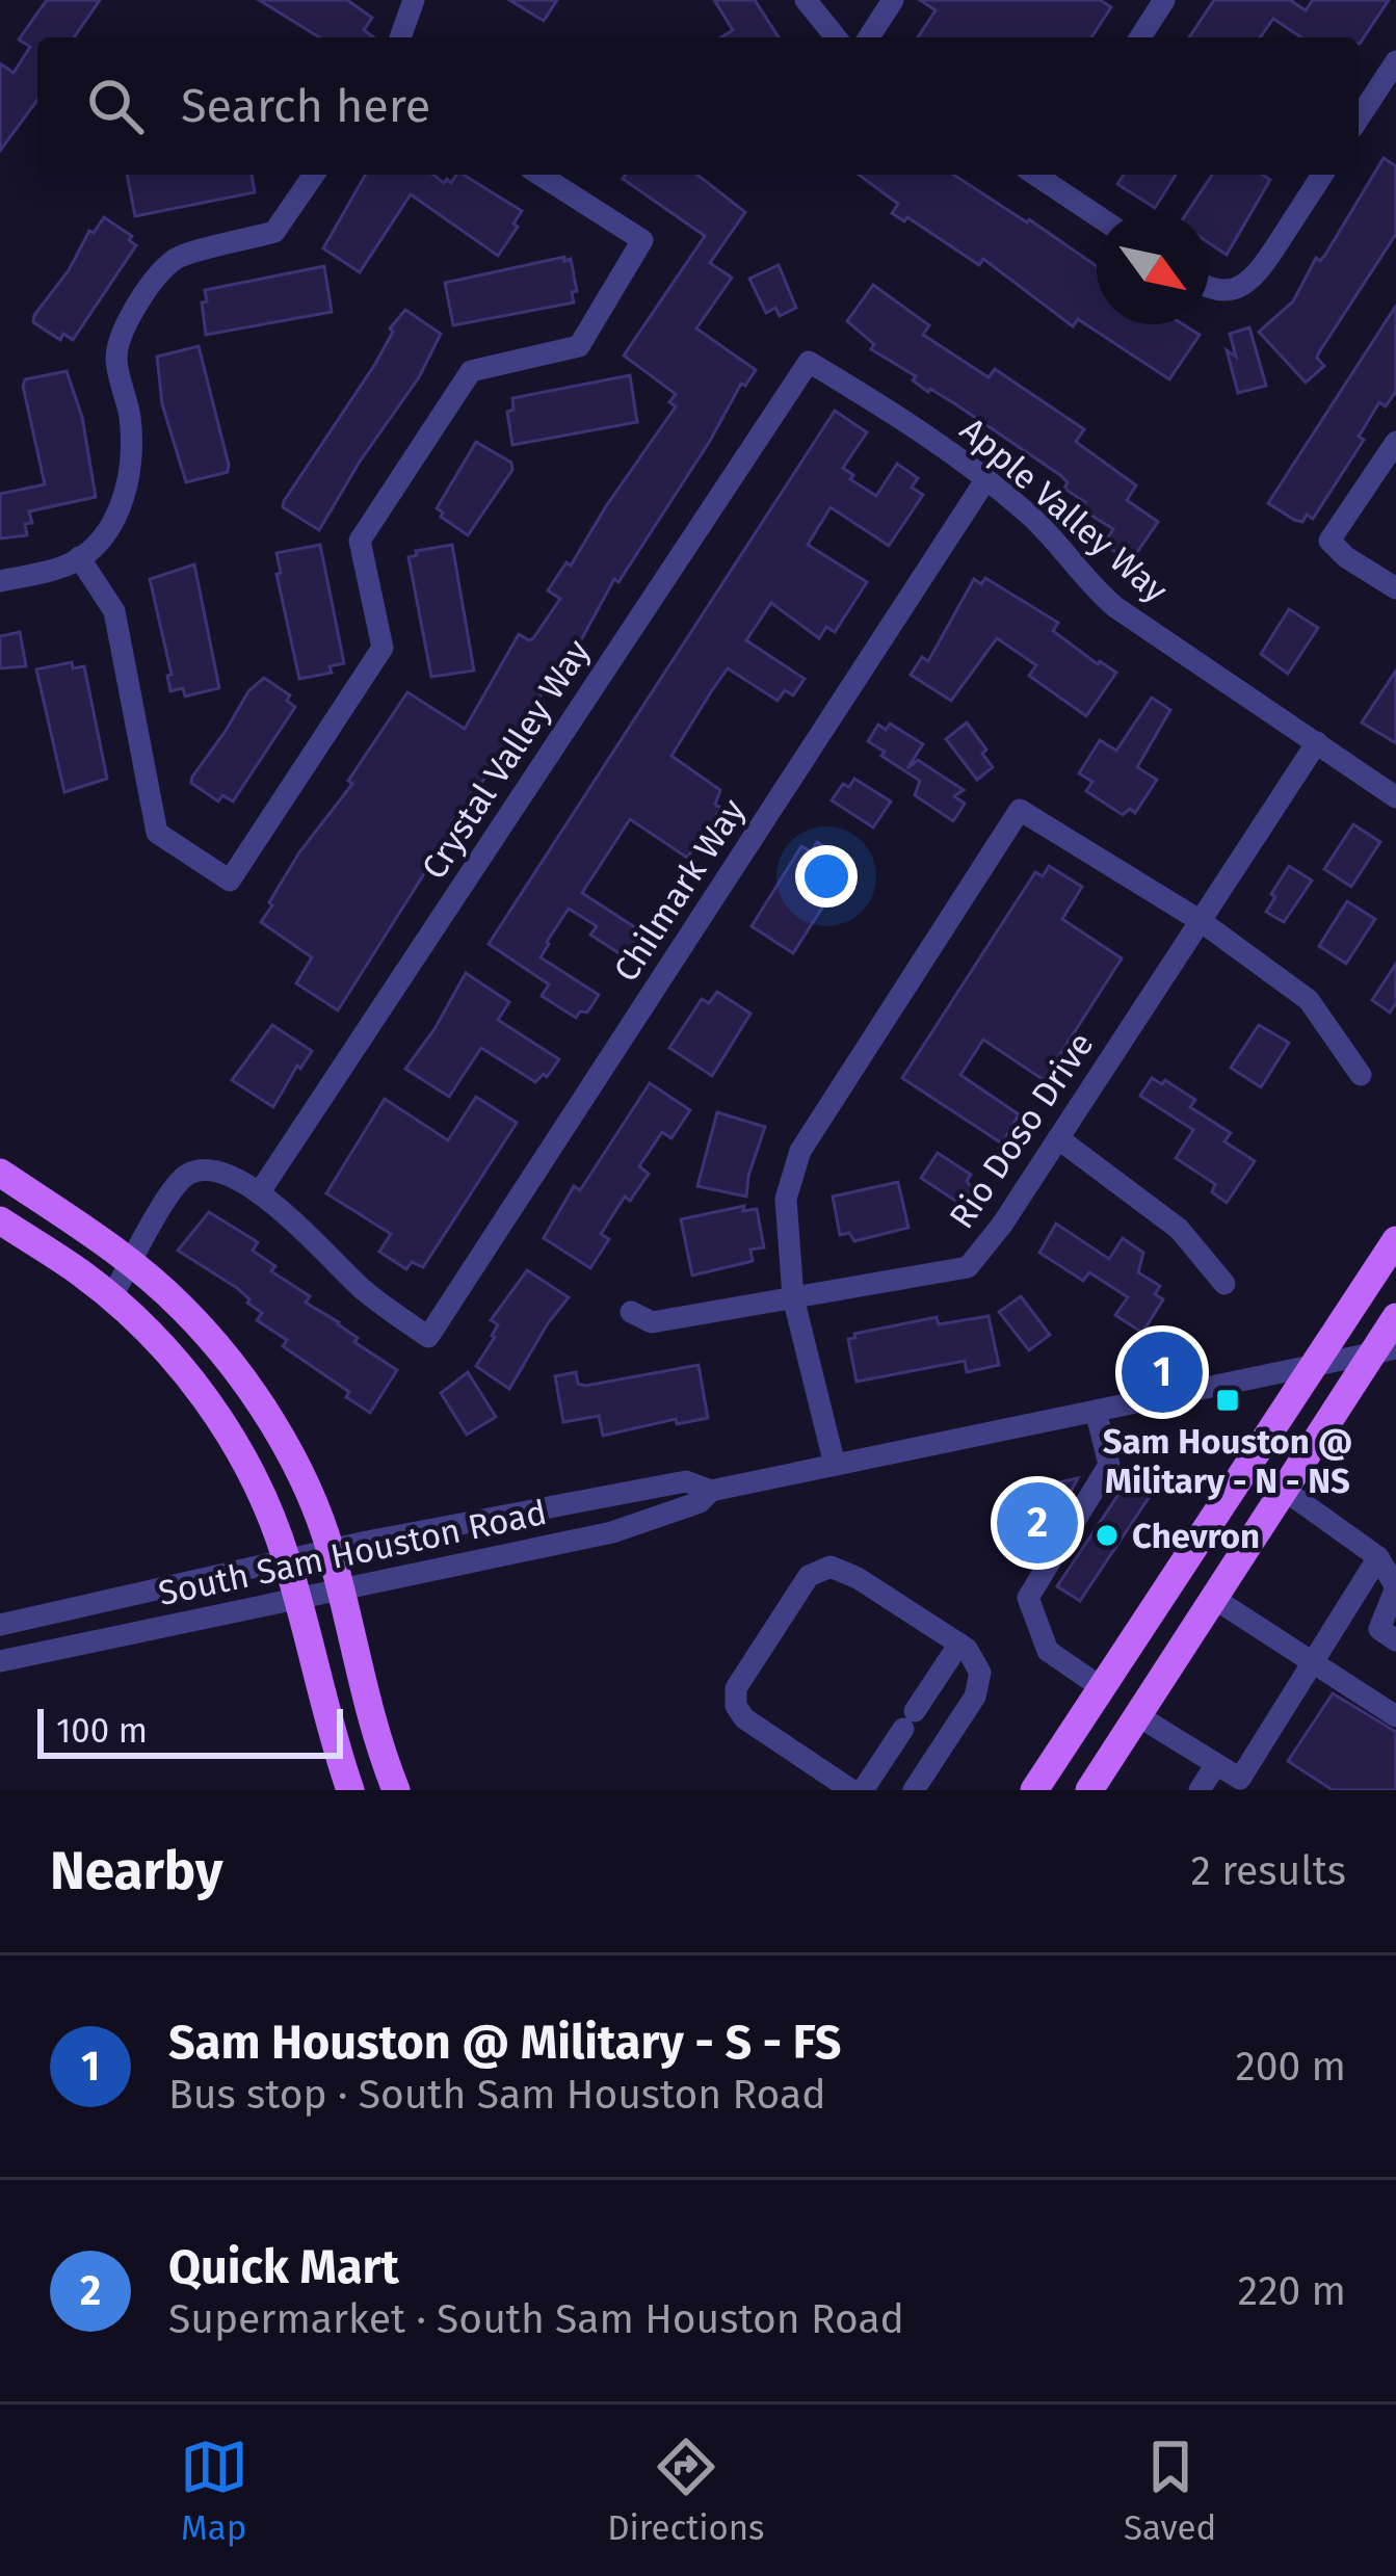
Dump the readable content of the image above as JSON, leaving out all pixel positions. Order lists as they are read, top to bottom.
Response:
{
  "streets": {
    "street": [
      "Apple Valley Way",
      "Crystal Valley Way",
      "Chilmark Way",
      "Rio Doso Drive",
      "South Sam Houston Road"
    ]
  },
  "crossings": [
    ["Apple Valley Way", "Crystal Valley Way"],
    ["Apple Valley Way", "Chilmark Way"],
    ["Apple Valley Way", "Rio Doso Drive"],
    ["Crystal Valley Way", "Chilmark Way"]
  ],
  "places": {
    "transit": ["Sam Houston @ Military - N - NS"],
    "other": ["Chevron"]
  },
  "scale_bar": "100 m",
  "north": "bottom right",
  "page": {
    "search": "Search here",
    "pins": ["1", "2"],
    "scale": "100 m",
    "heading": ["Nearby", "2 results"],
    "list": [
      {
        "mark": "1",
        "name": "Sam Houston @ Military - S - FS",
        "note": "Bus stop · South Sam Houston Road",
        "value": "200 m"
      },
      {
        "mark": "2",
        "name": "Quick Mart",
        "note": "Supermarket · South Sam Houston Road",
        "value": "220 m"
      }
    ],
    "nav": ["Map", "Directions", "Saved"]
  }
}
